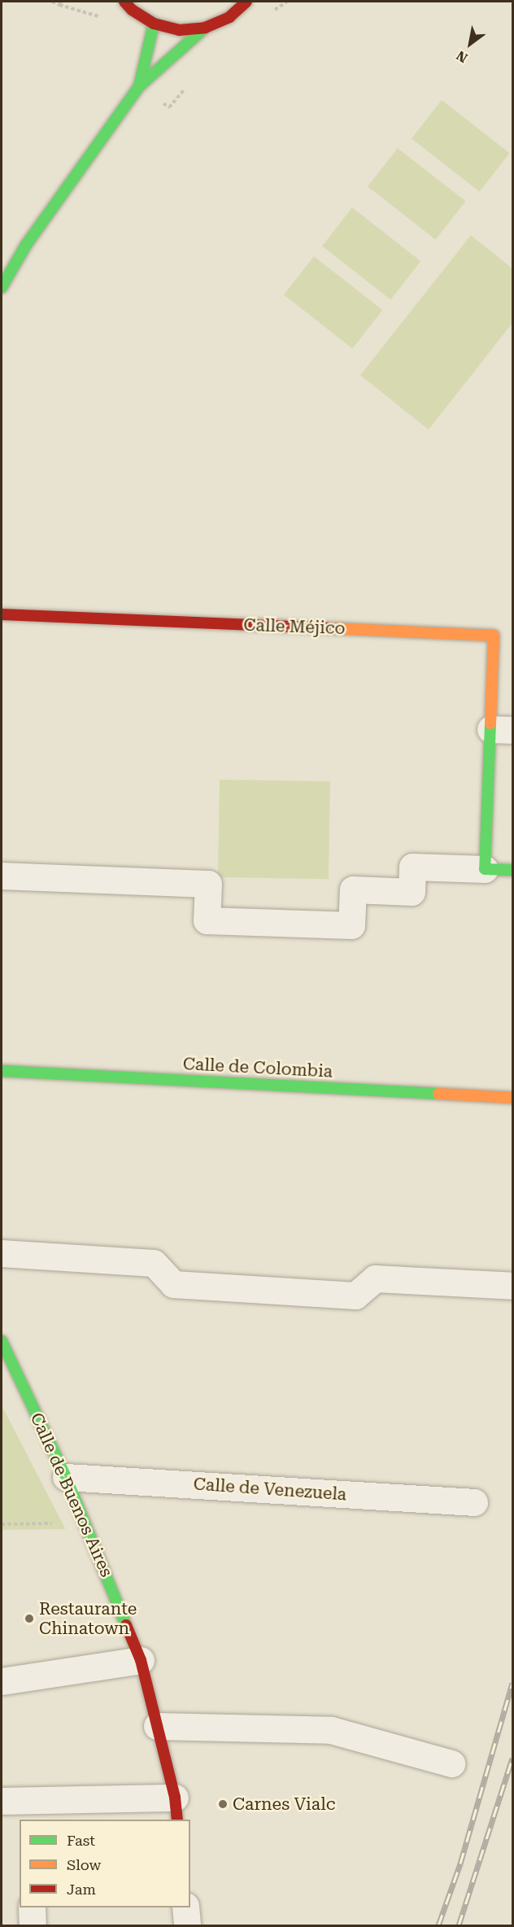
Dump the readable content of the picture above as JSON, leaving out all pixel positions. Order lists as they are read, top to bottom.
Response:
{
  "streets": {
    "street": [
      "Calle Méjico",
      "Calle de Colombia",
      "Calle de Venezuela",
      "Calle de Buenos Aires"
    ]
  },
  "crossings": [
    ["Calle de Venezuela", "Calle de Buenos Aires"]
  ],
  "places": ["Restaurante Chinatown", "Carnes Vialc"],
  "legend": ["Fast", "Slow", "Jam"],
  "north": "bottom left"
}
